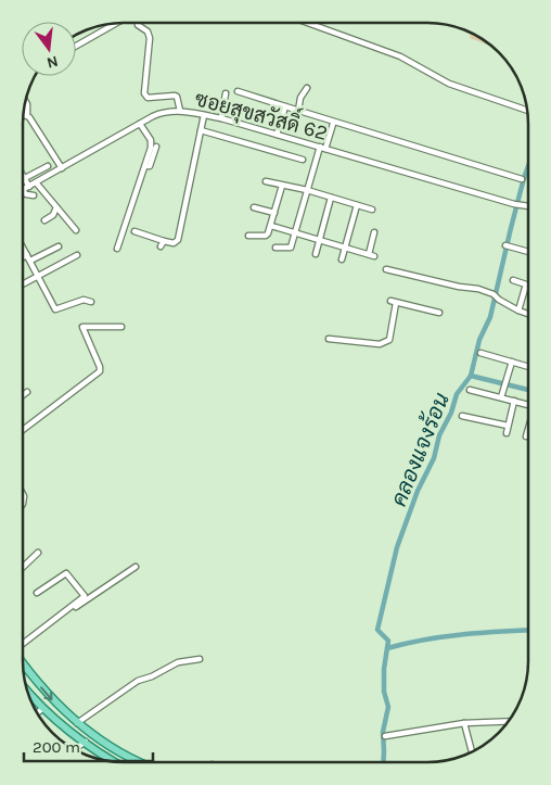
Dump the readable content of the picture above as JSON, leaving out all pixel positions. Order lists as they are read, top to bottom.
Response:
{
  "streets": {
    "street": ["ซอยสุขสวัสดิ์ 62"]
  },
  "water": ["คลองแจงร้อน"],
  "scale_bar": "200 m",
  "north": "bottom"
}
